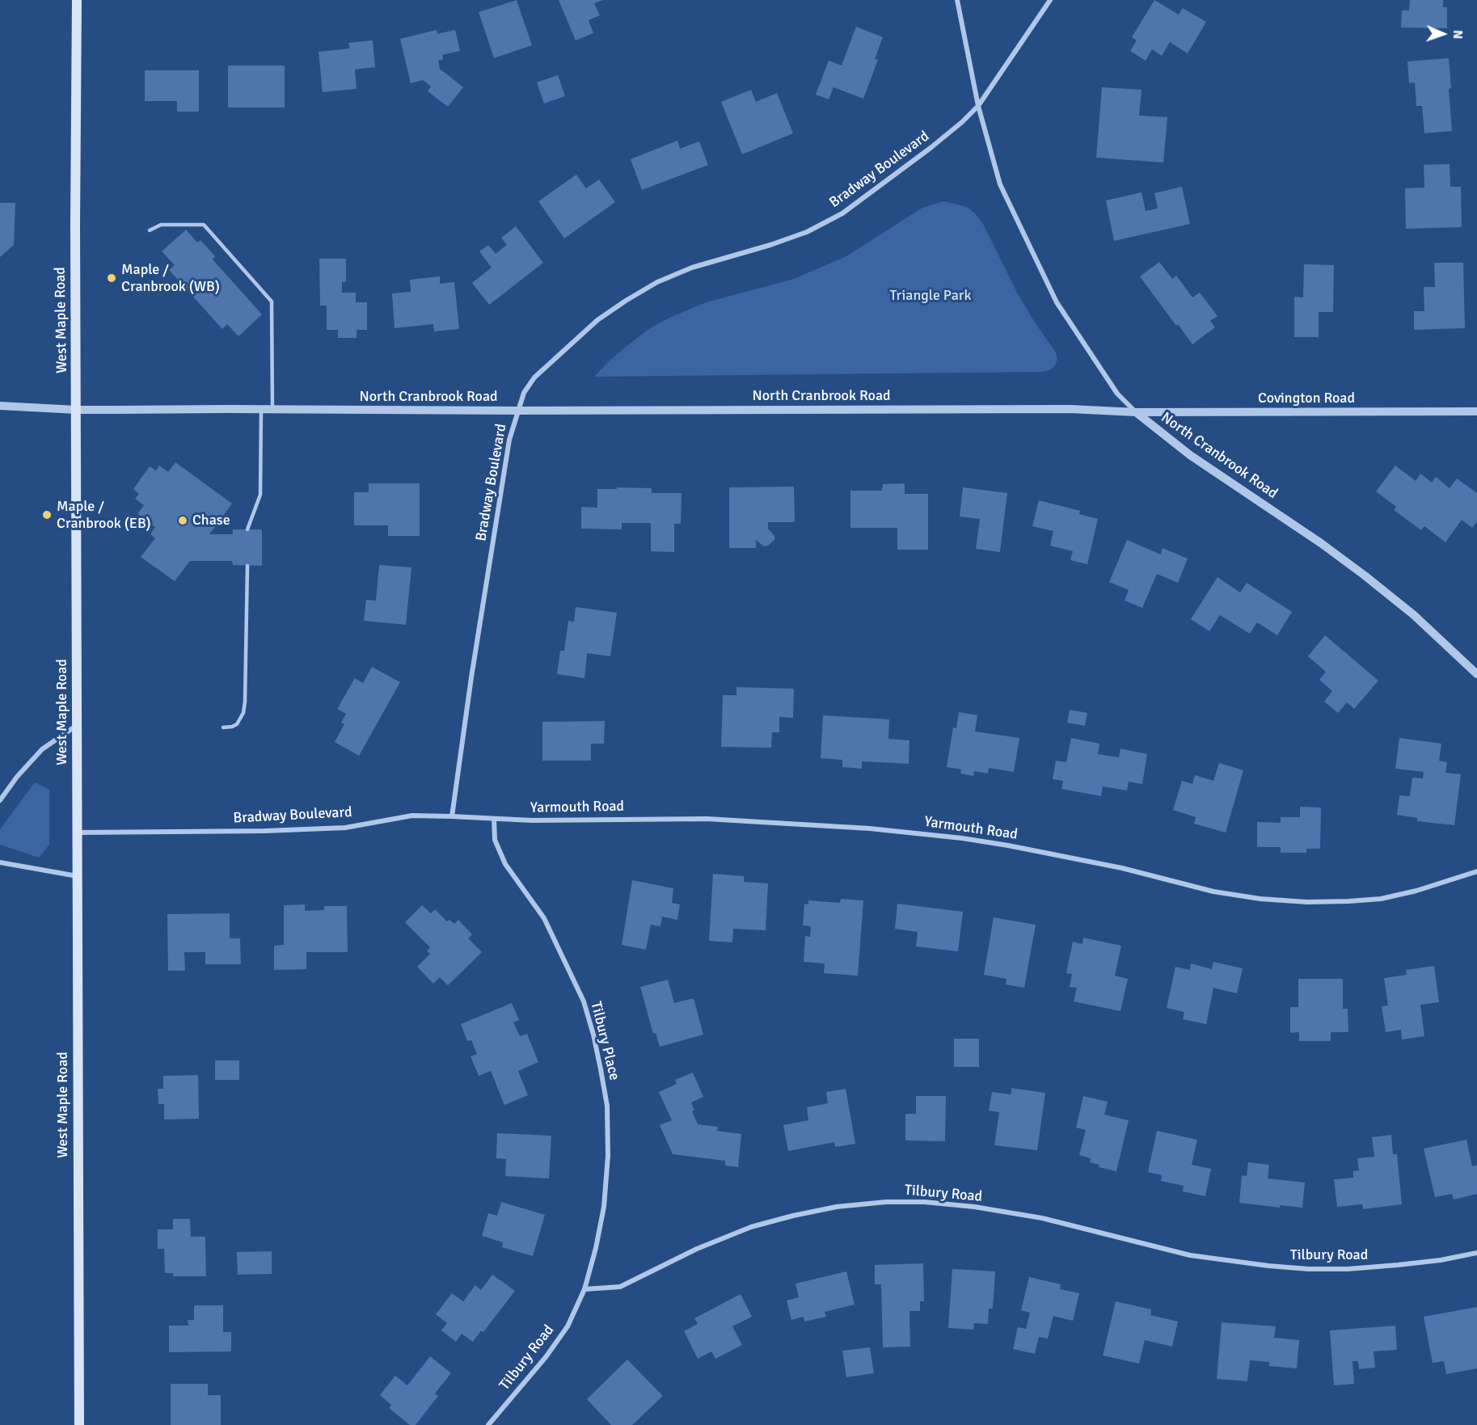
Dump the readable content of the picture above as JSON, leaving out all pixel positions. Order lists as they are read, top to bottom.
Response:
{
  "streets": {
    "main road": ["West Maple Road"],
    "street": [
      "Bradway Boulevard",
      "North Cranbrook Road",
      "Covington Road",
      "Yarmouth Road",
      "Tilbury Place",
      "Tilbury Road"
    ]
  },
  "crossings": [
    ["Bradway Boulevard", "West Maple Road"],
    ["Bradway Boulevard", "North Cranbrook Road"],
    ["Bradway Boulevard", "Yarmouth Road"],
    ["West Maple Road", "North Cranbrook Road"],
    ["North Cranbrook Road", "Covington Road"],
    ["Yarmouth Road", "Tilbury Place"],
    ["Tilbury Place", "Tilbury Road"]
  ],
  "parks": ["Triangle Park"],
  "places": ["Maple / Cranbrook (WB)", "Maple / Cranbrook (EB)", "Chase"],
  "north": "right"
}
